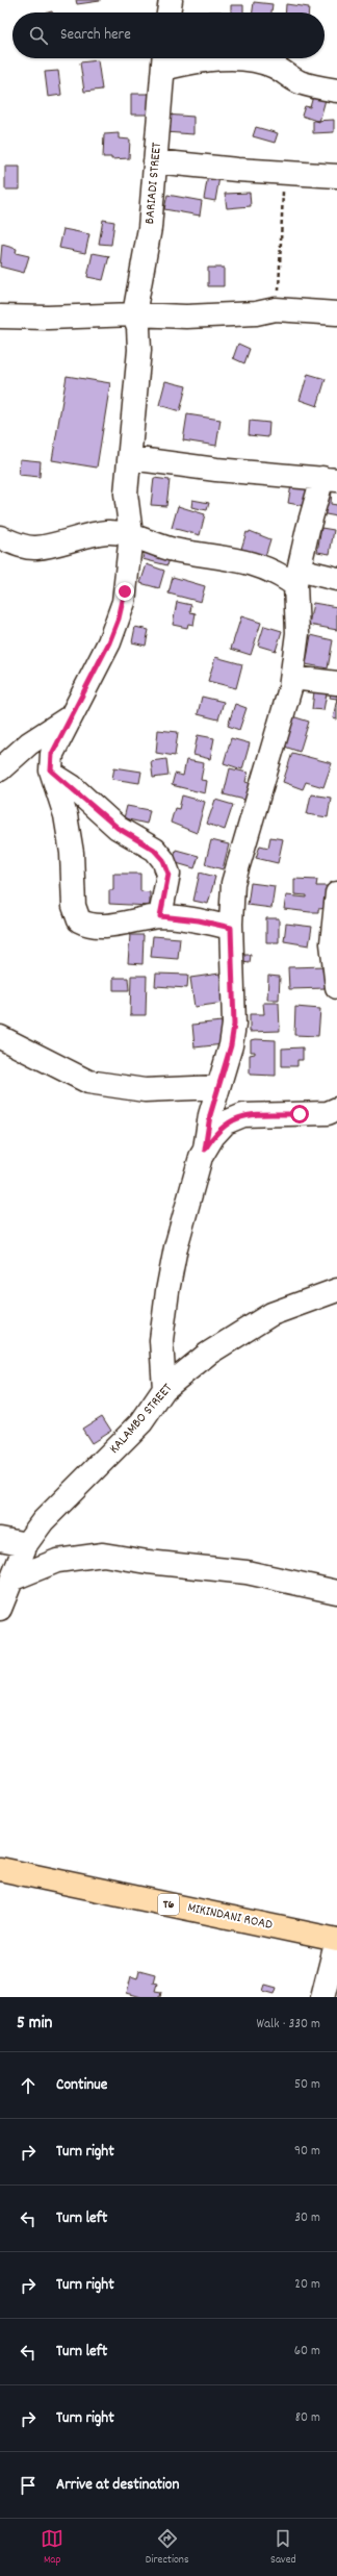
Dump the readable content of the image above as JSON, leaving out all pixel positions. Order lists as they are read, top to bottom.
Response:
{
  "streets": {
    "highway": ["T6", "MIKINDANI ROAD"],
    "street": ["BARIADI STREET", "KALAMBO STREET"]
  },
  "page": {
    "search": "Search here",
    "heading": ["5 min", "Walk · 330 m"],
    "list": [
      ["Continue", "50 m"],
      ["Turn right", "90 m"],
      ["Turn left", "30 m"],
      ["Turn right", "20 m"],
      ["Turn left", "60 m"],
      ["Turn right", "80 m"],
      "Arrive at destination"
    ],
    "nav": ["Map", "Directions", "Saved"]
  }
}
